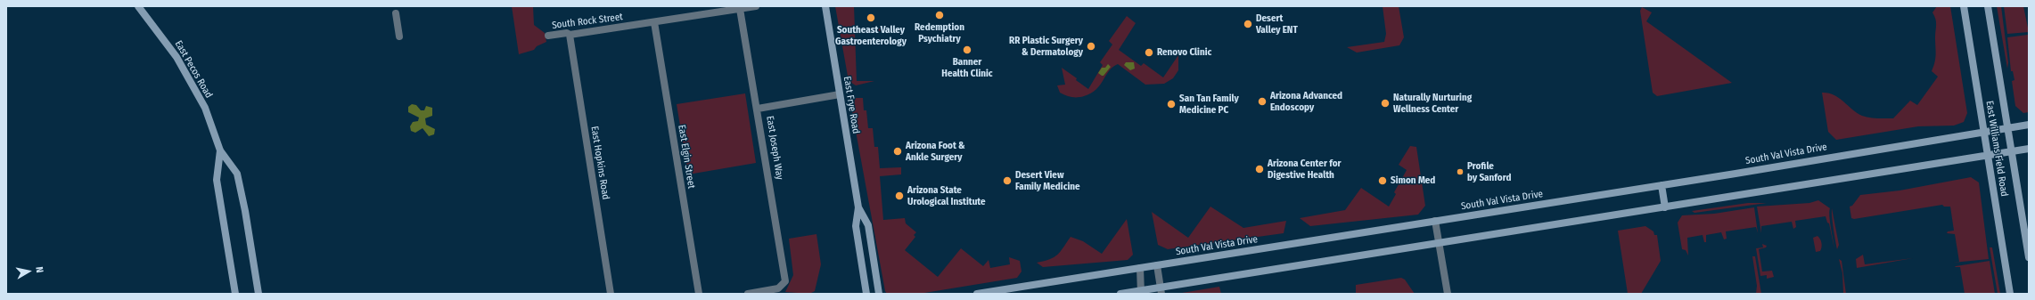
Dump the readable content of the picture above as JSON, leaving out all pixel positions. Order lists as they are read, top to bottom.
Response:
{
  "streets": {
    "main road": [
      "East Pecos Road",
      "East Frye Road",
      "East Williams Field Road",
      "South Val Vista Drive"
    ],
    "street": [
      "South Rock Street",
      "East Joseph Way",
      "East Elgin Street",
      "East Hopkins Road"
    ]
  },
  "crossings": [
    ["South Rock Street", "East Joseph Way"],
    ["South Rock Street", "East Elgin Street"],
    ["South Rock Street", "East Hopkins Road"],
    ["East Williams Field Road", "South Val Vista Drive"]
  ],
  "places": [
    "Redemption Psychiatry",
    "Southeast Valley Gastroenterology",
    "Desert Valley ENT",
    "RR Plastic Surgery & Dermatology",
    "Banner Health Clinic",
    "Renovo Clinic",
    "Arizona Advanced Endoscopy",
    "Naturally Nurturing Wellness Center",
    "San Tan Family Medicine PC",
    "Arizona Foot & Ankle Surgery",
    "Arizona Center for Digestive Health",
    "Profile by Sanford",
    "Desert View Family Medicine",
    "Simon Med",
    "Arizona State Urological Institute"
  ],
  "north": "right"
}
